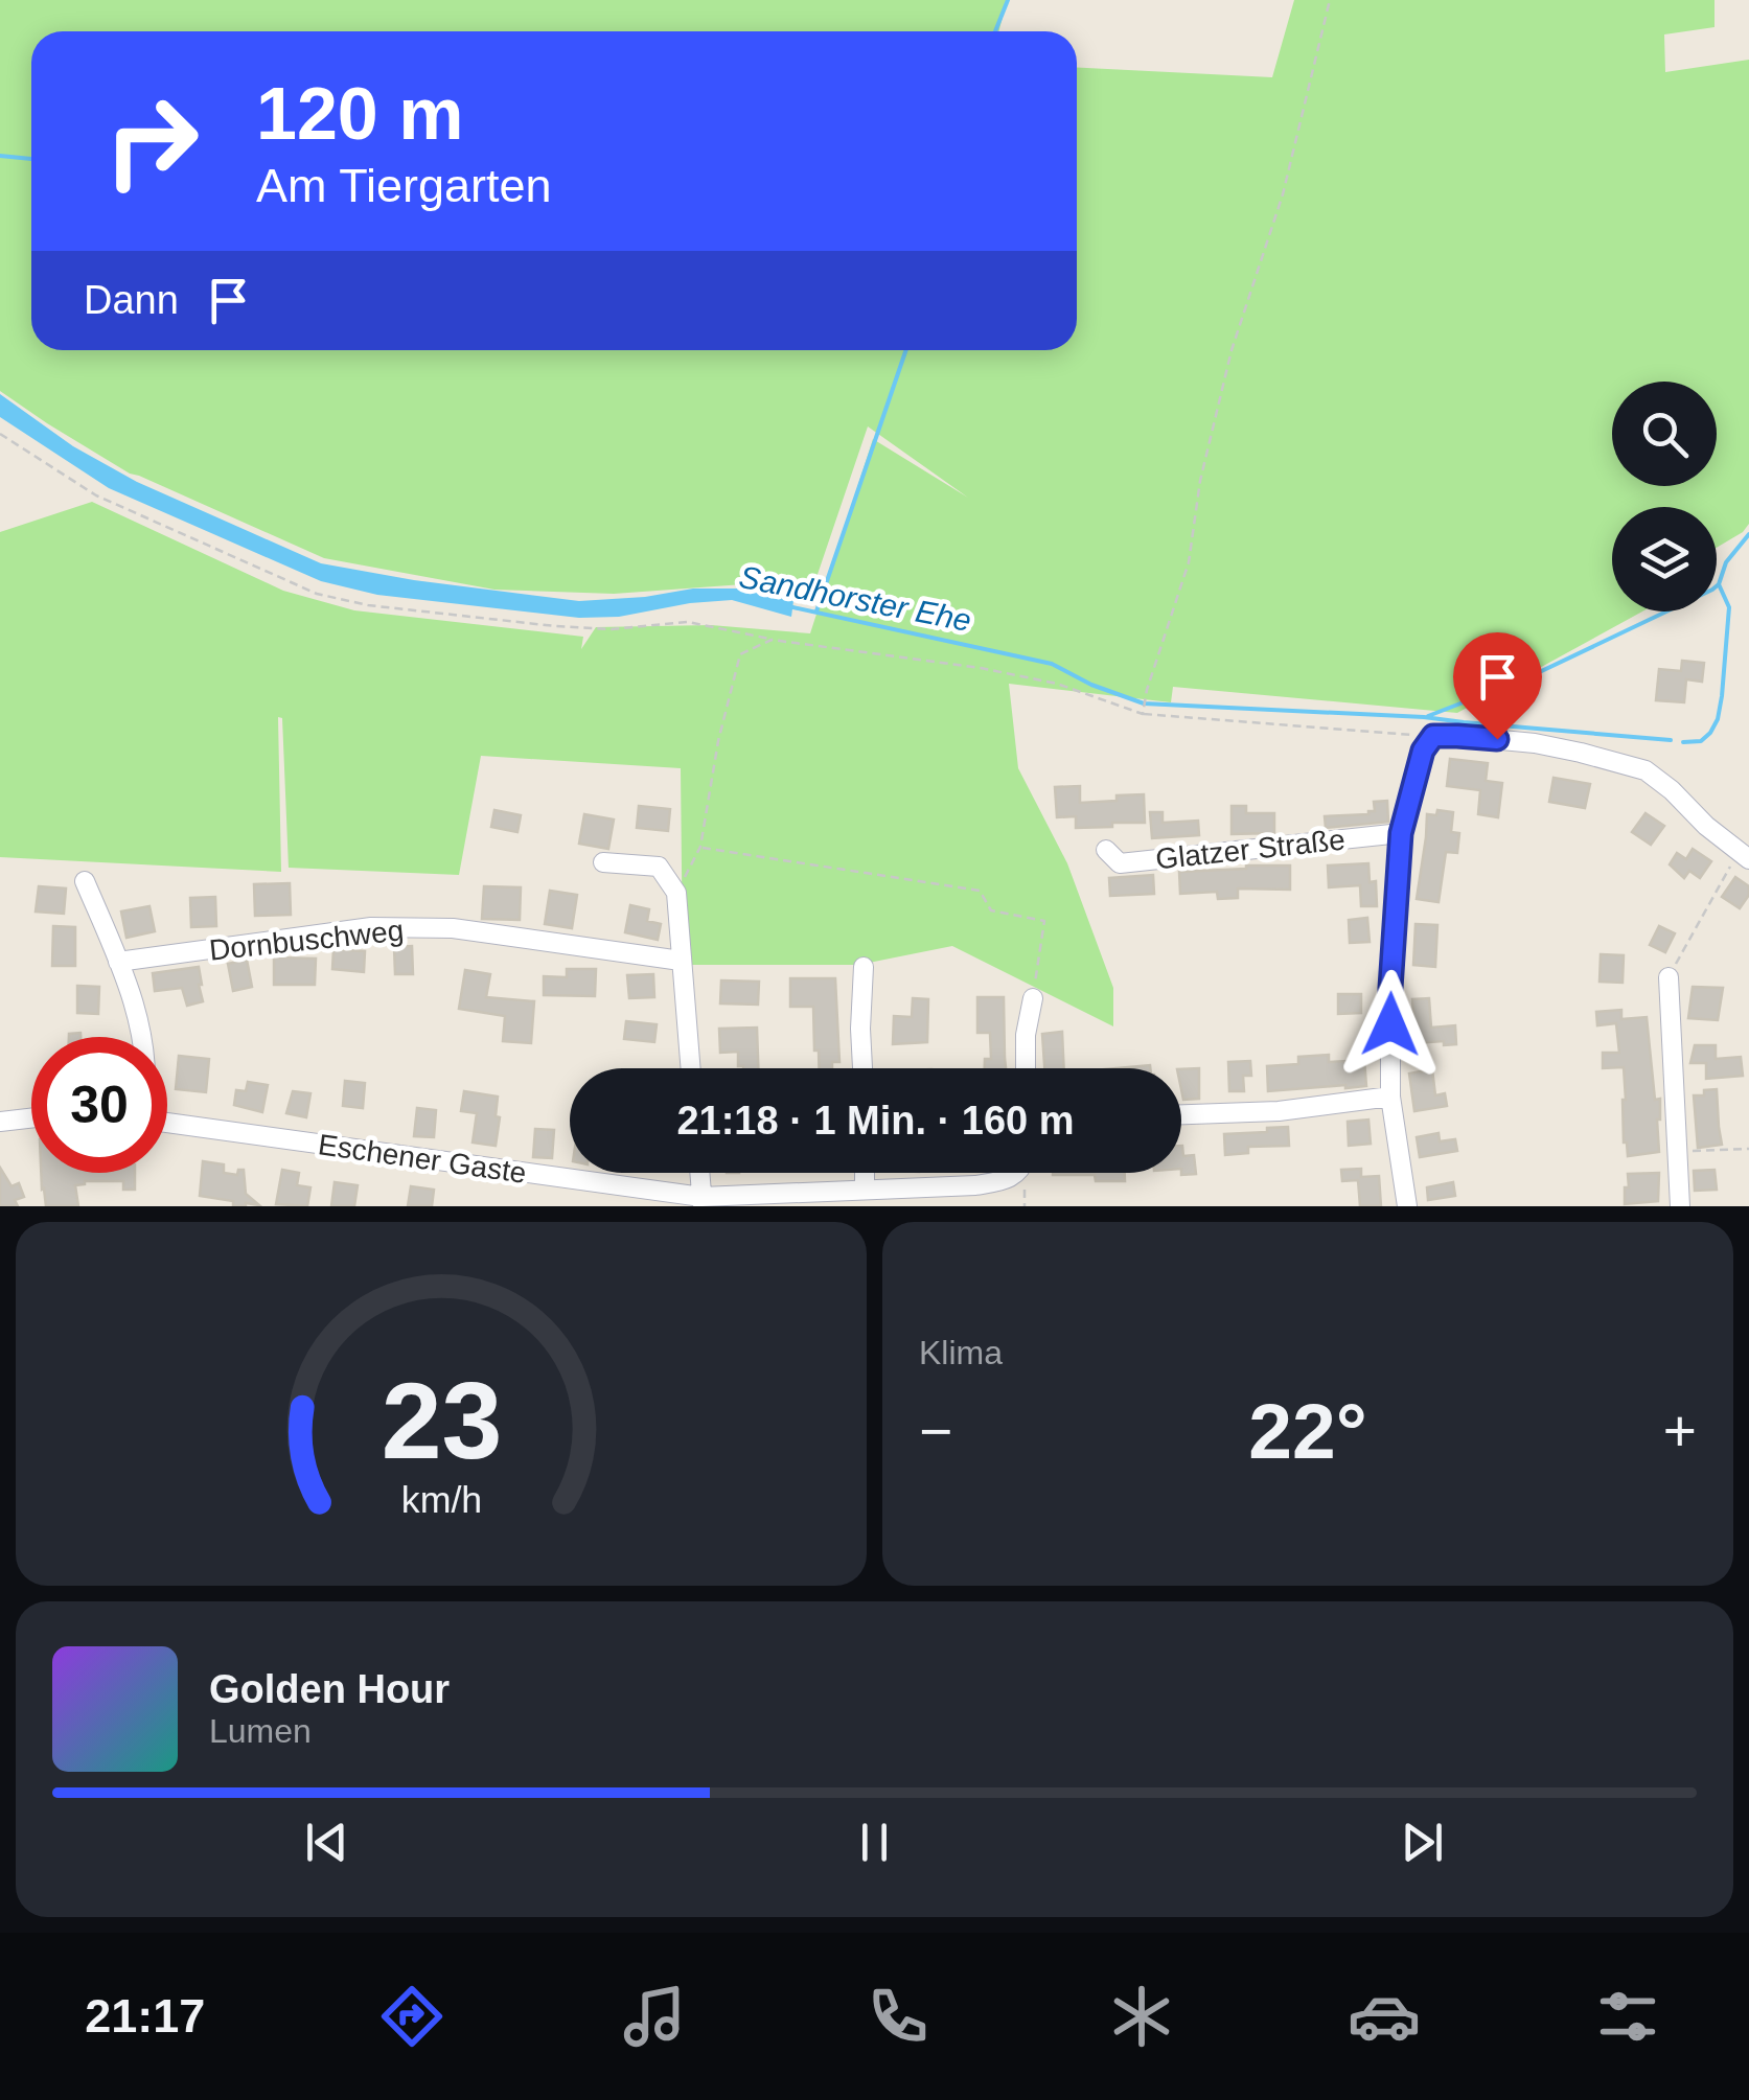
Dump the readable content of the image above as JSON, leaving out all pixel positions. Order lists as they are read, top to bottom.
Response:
{
  "streets": {
    "street": ["Glatzer Straße", "Dornbuschweg", "Eschener Gaste"]
  },
  "water": ["Sandhorster Ehe"],
  "page": {
    "turn": ["120 m", "Am Tiergarten"],
    "then": "Dann",
    "limit": "30",
    "trip": "21:18 · 1 Min. · 160 m",
    "tile": "Klima",
    "heat": ["−", "22°", "+"],
    "song": ["Golden Hour", "Lumen"],
    "tabs": "21:17",
    "gauge": ["23", "km/h"]
  }
}
